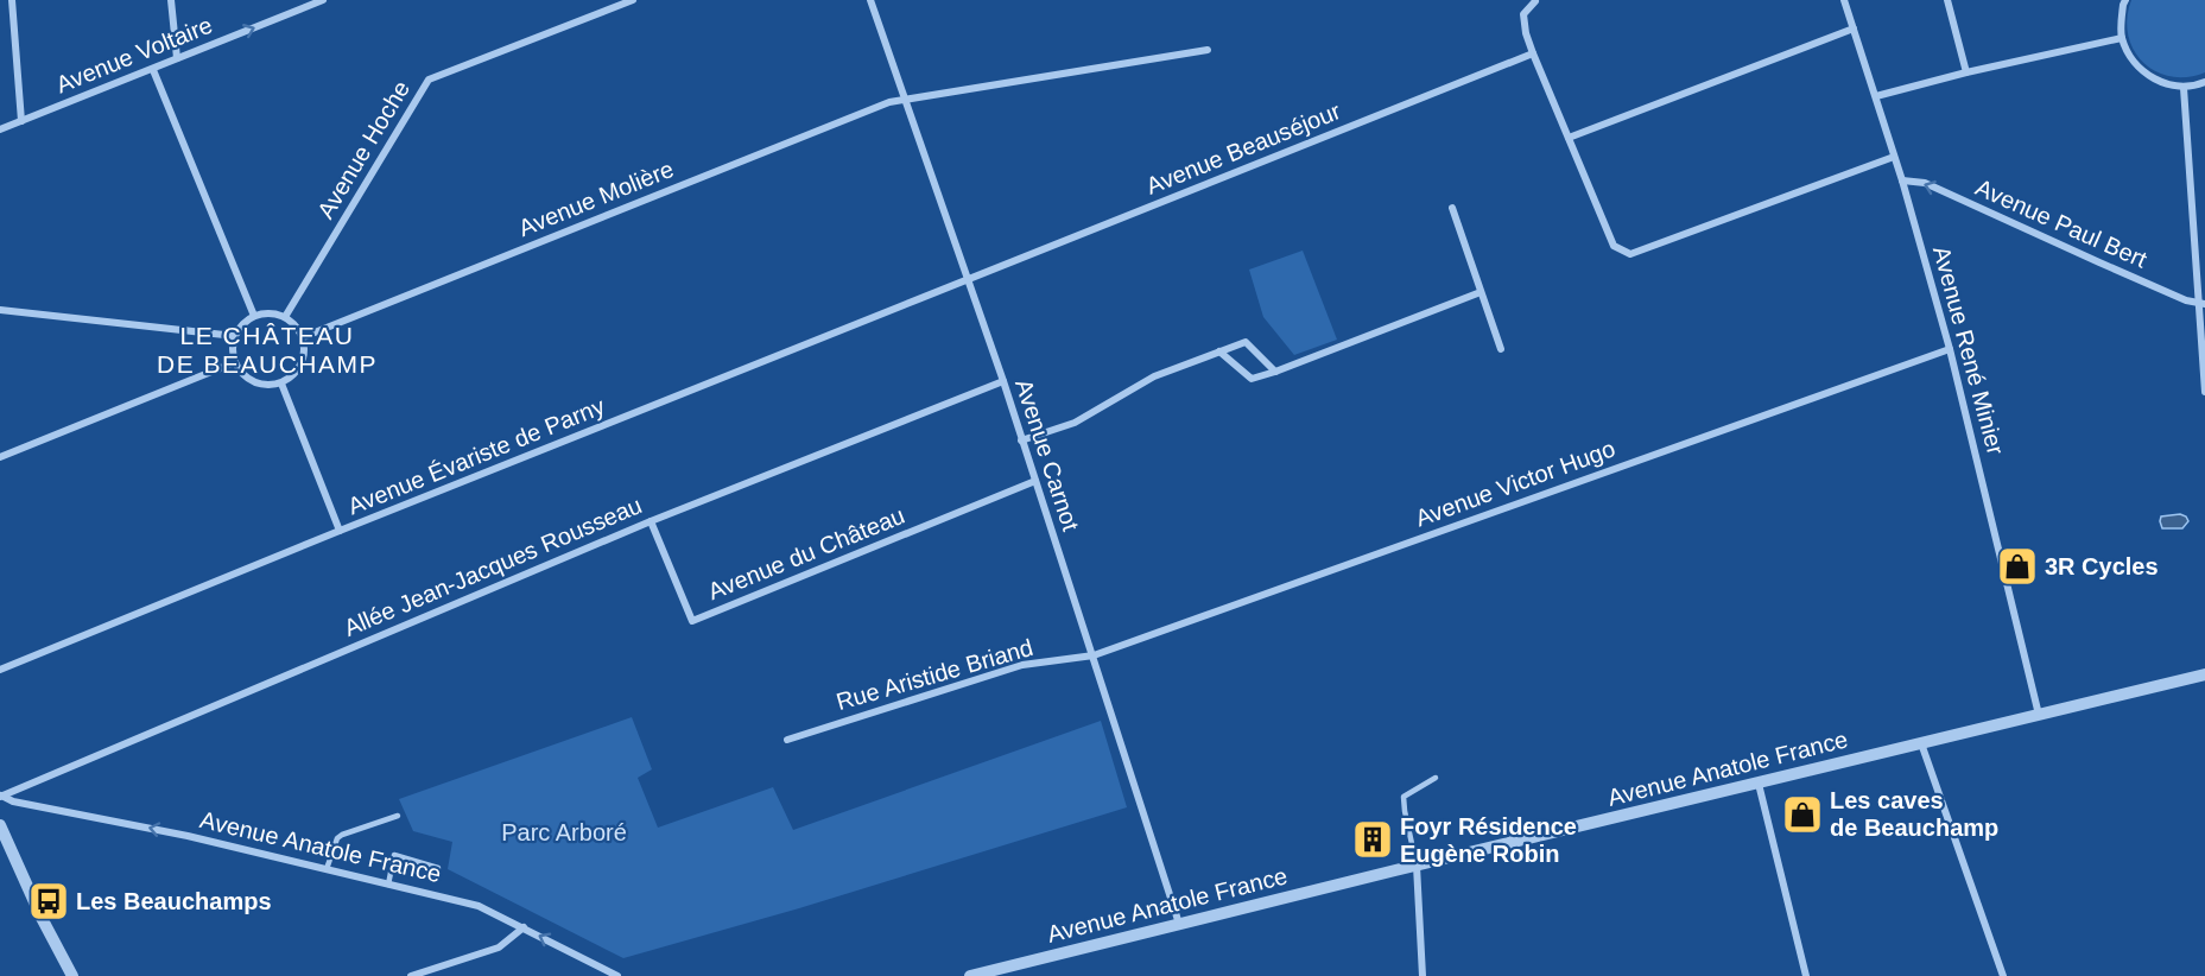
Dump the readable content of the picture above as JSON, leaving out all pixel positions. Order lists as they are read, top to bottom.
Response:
{
  "streets": {
    "street": [
      "Avenue Voltaire",
      "Avenue Beauséjour",
      "Avenue Hoche",
      "Avenue Molière",
      "Avenue Paul Bert",
      "Avenue René Minier",
      "Avenue Carnot",
      "Avenue Évariste de Parny",
      "Avenue Victor Hugo",
      "Avenue du Château",
      "Allée Jean-Jacques Rousseau",
      "Rue Aristide Briand",
      "Avenue Anatole France"
    ]
  },
  "crossings": [
    ["Avenue Beauséjour", "Avenue Carnot"],
    ["Avenue Beauséjour", "Avenue Évariste de Parny"],
    ["Avenue Hoche", "Avenue Molière"],
    ["Avenue Molière", "Avenue Carnot"],
    ["Avenue Paul Bert", "Avenue René Minier"],
    ["Avenue René Minier", "Avenue Victor Hugo"],
    ["Avenue René Minier", "Avenue Anatole France"],
    ["Avenue Carnot", "Avenue Évariste de Parny"],
    ["Avenue Carnot", "Avenue Victor Hugo"],
    ["Avenue Carnot", "Avenue du Château"],
    ["Avenue Carnot", "Allée Jean-Jacques Rousseau"],
    ["Avenue Carnot", "Rue Aristide Briand"],
    ["Avenue Carnot", "Avenue Anatole France"],
    ["Avenue Victor Hugo", "Rue Aristide Briand"],
    ["Avenue du Château", "Allée Jean-Jacques Rousseau"],
    ["Allée Jean-Jacques Rousseau", "Avenue Anatole France"]
  ],
  "one_way": ["Avenue Voltaire", "Avenue Paul Bert"],
  "districts": ["LE CHÂTEAU DE BEAUCHAMP"],
  "parks": ["Parc Arboré"],
  "places": {
    "shop": ["3R Cycles", "Les caves de Beauchamp"],
    "building": ["Foyr Résidence Eugène Robin"],
    "bus stop": ["Les Beauchamps"]
  }
}
